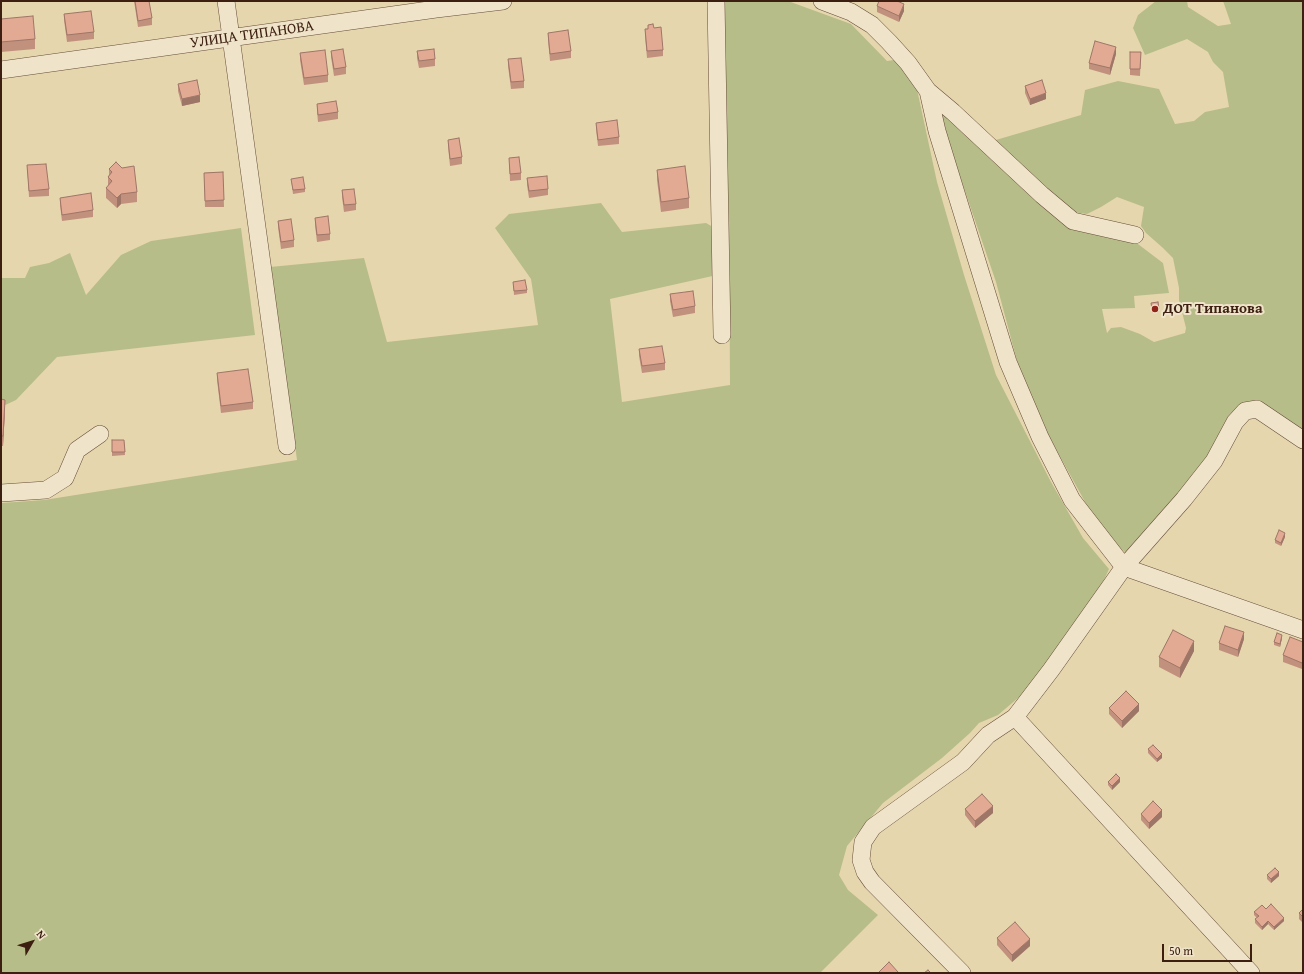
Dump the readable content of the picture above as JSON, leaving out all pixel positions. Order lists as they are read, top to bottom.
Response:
{
  "streets": {
    "street": ["УЛИЦА ТИПАНОВА"]
  },
  "places": ["ДОТ Типанова"],
  "scale_bar": "50 m",
  "north": "top right"
}
